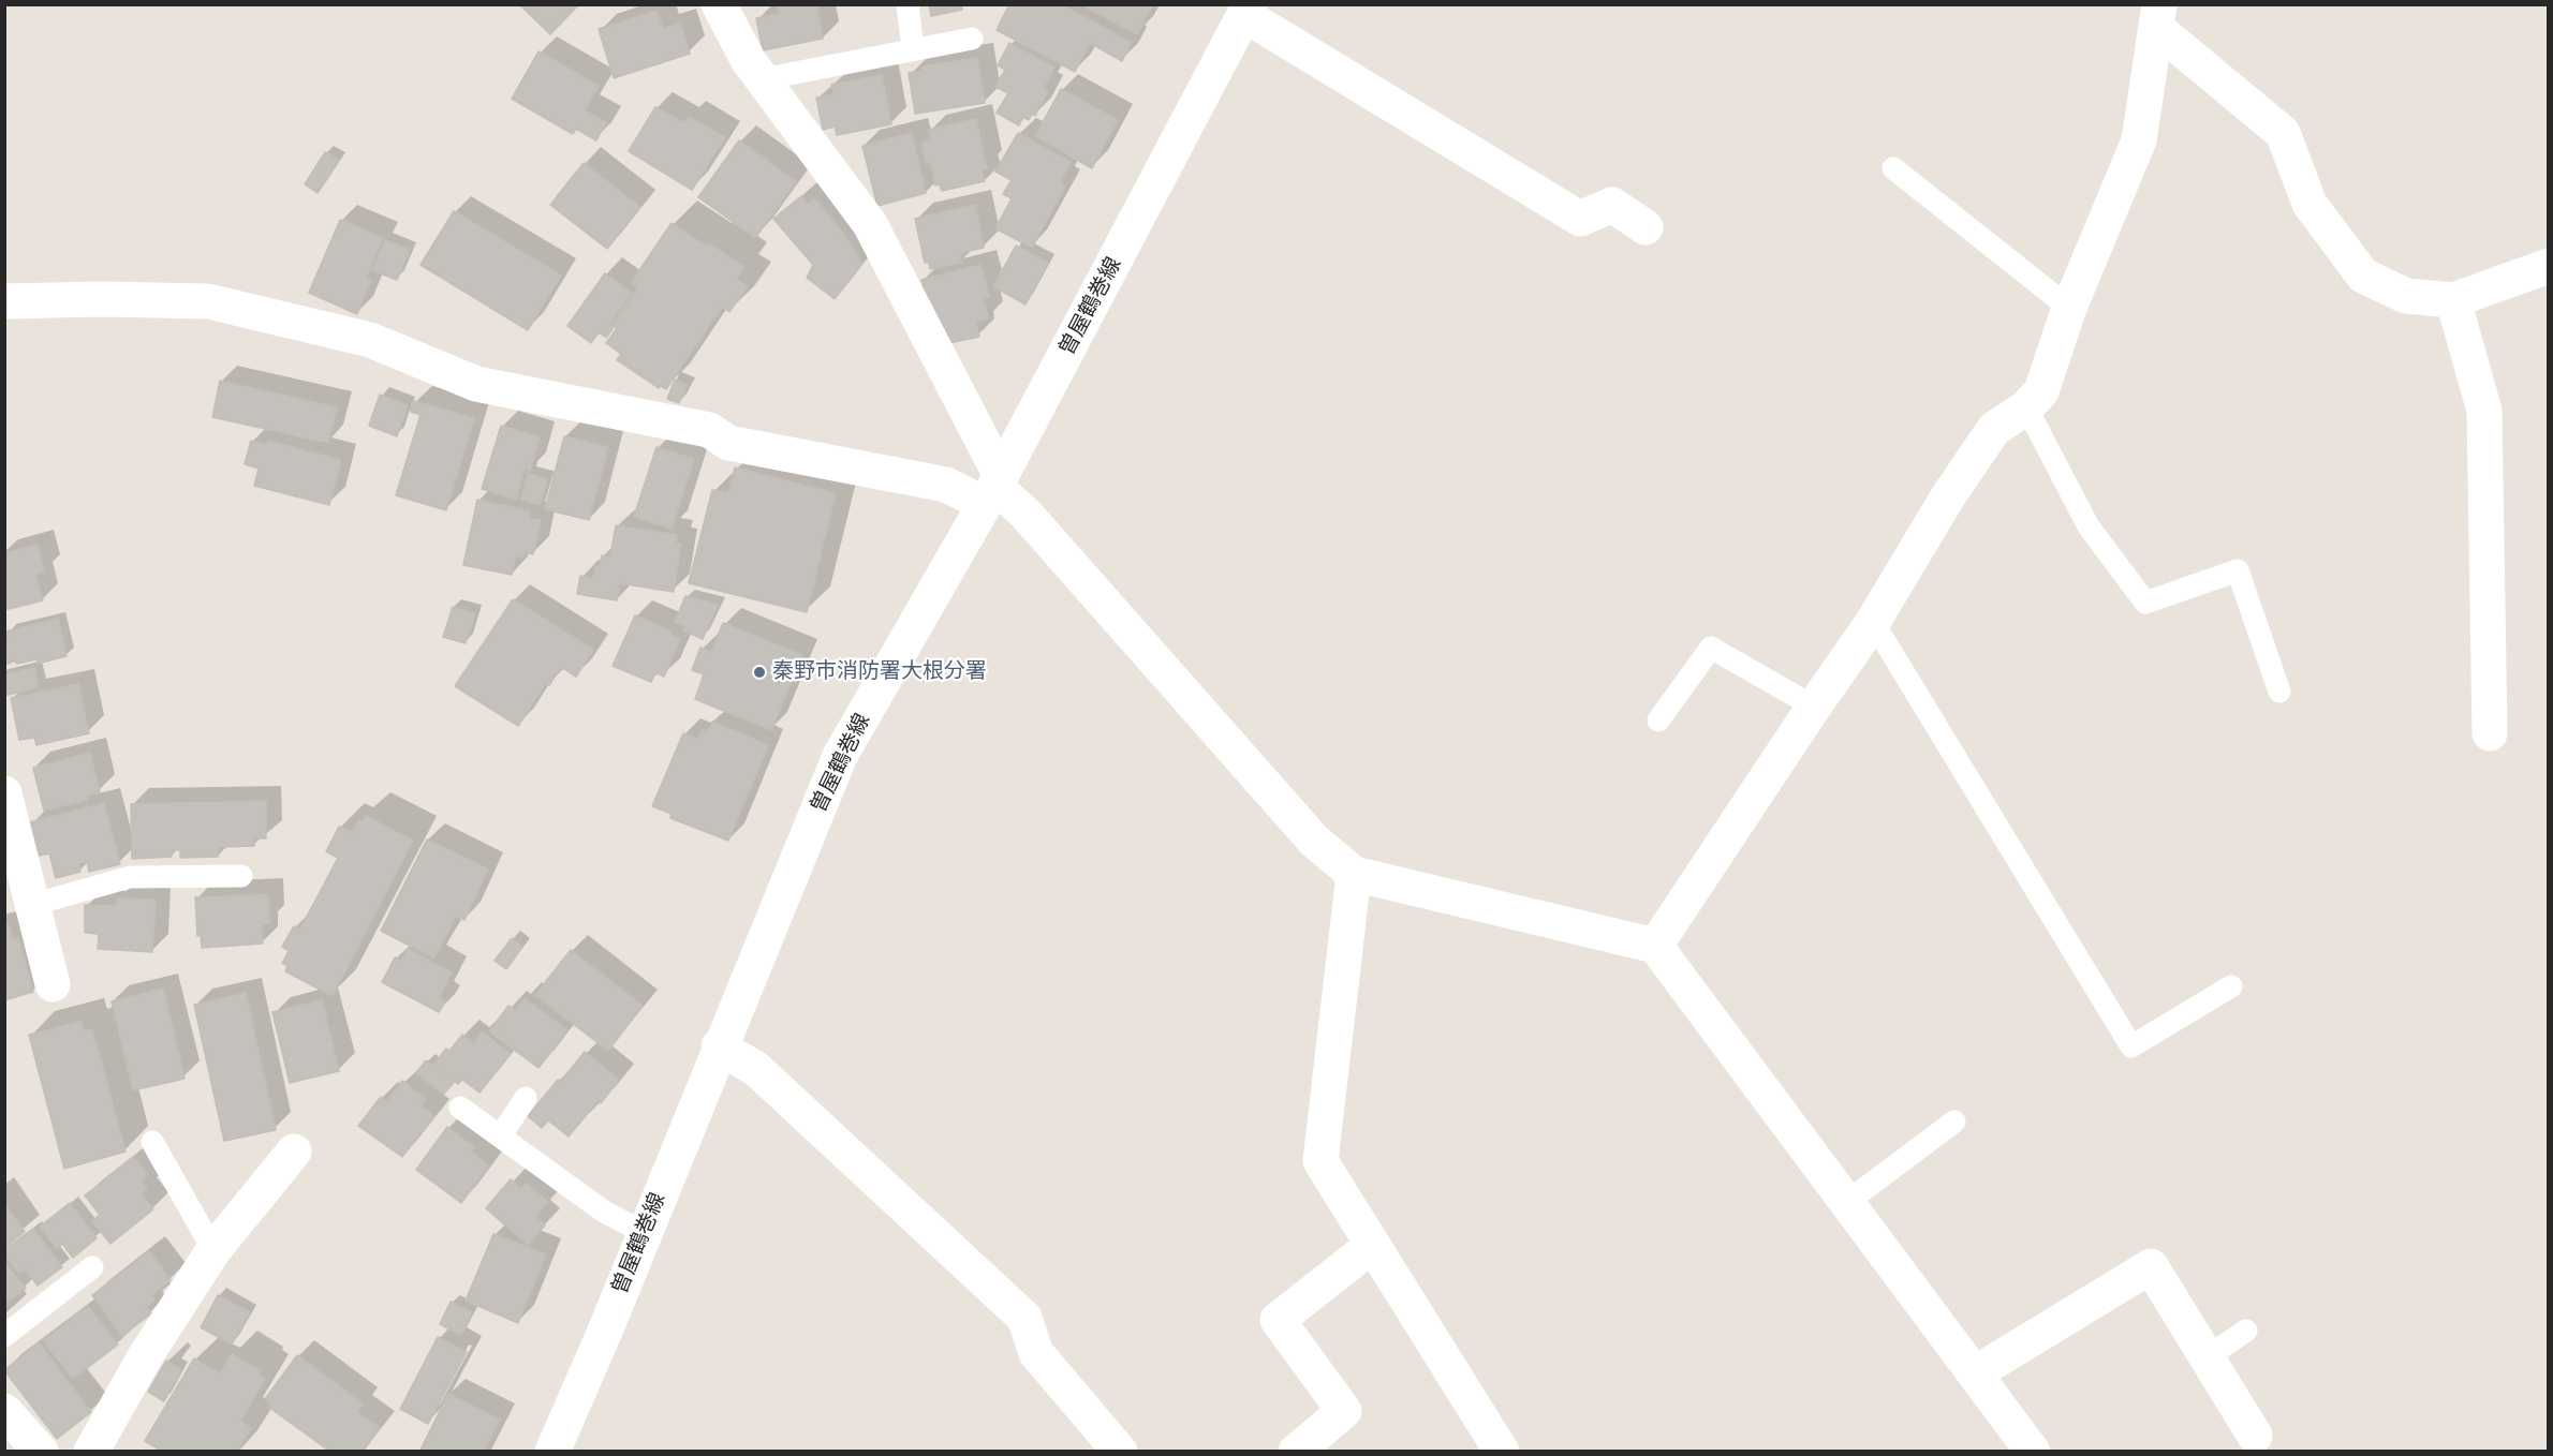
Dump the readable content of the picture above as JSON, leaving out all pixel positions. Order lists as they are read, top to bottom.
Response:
{
  "streets": {
    "street": ["曽屋鶴巻線"]
  },
  "places": ["秦野市消防署大根分署"]
}
